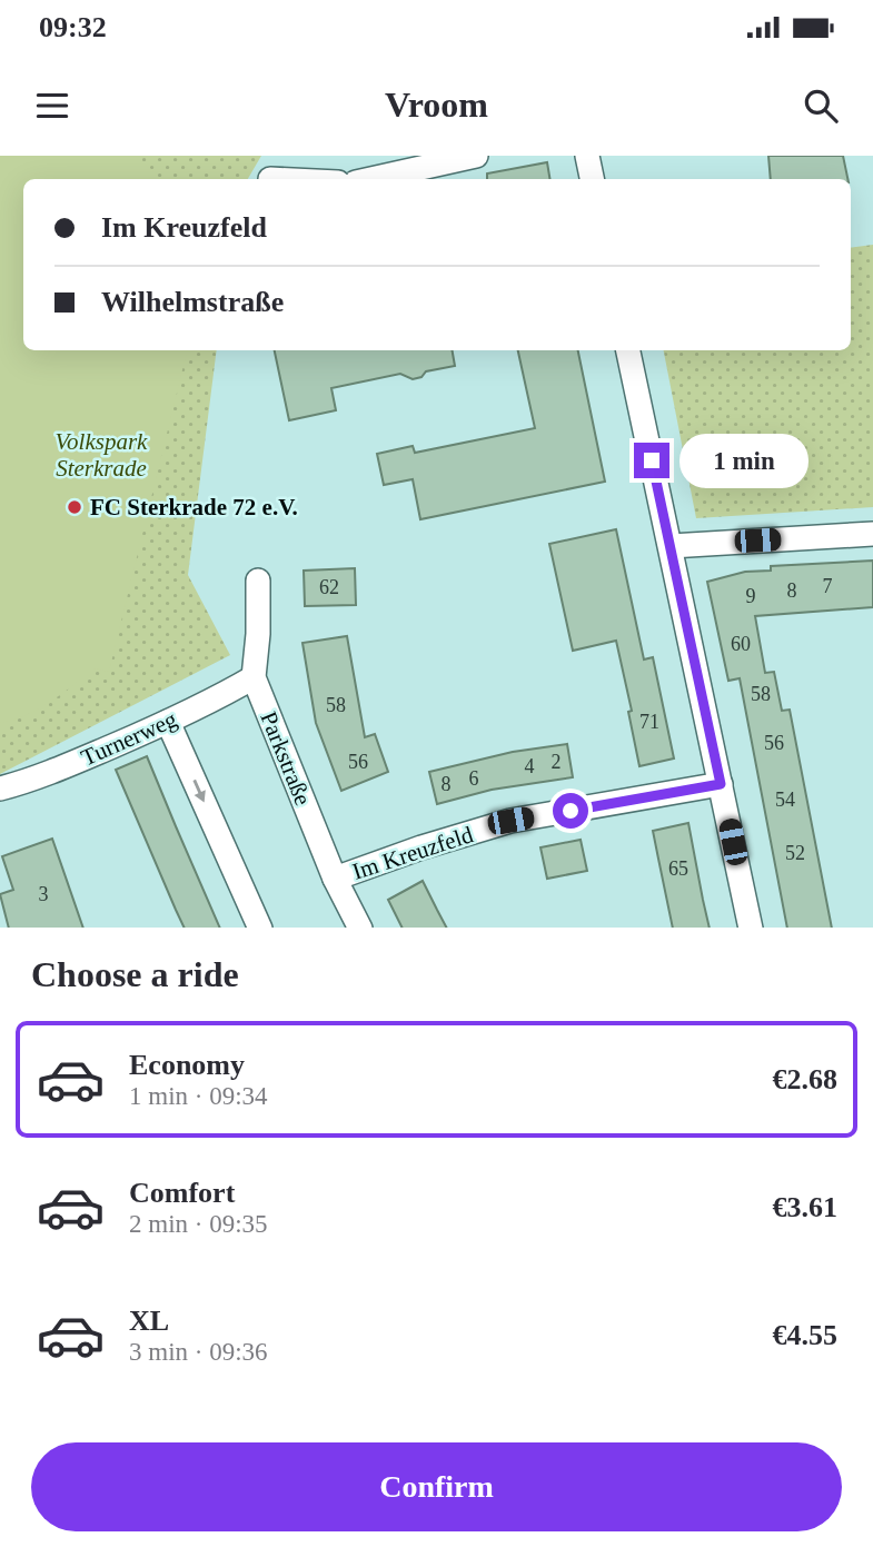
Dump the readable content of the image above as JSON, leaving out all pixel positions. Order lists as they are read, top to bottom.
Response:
{
  "streets": {
    "street": ["Turnerweg", "Parkstraße", "Im Kreuzfeld"]
  },
  "crossings": [
    ["Turnerweg", "Parkstraße"],
    ["Parkstraße", "Im Kreuzfeld"]
  ],
  "parks": ["Volkspark Sterkrade"],
  "places": ["FC Sterkrade 72 e.V."],
  "house_numbers": [
    "7",
    "62",
    "8",
    "9",
    "60",
    "58",
    "58",
    "71",
    "56",
    "56",
    "2",
    "4",
    "6",
    "8",
    "54",
    "52",
    "65",
    "3"
  ],
  "page": {
    "status": "09:32",
    "header": "Vroom",
    "banner": ["Im Kreuzfeld", "Wilhelmstraße"],
    "bubble": "1 min",
    "heading": "Choose a ride",
    "list": [
      {
        "name": "Economy",
        "note": "1 min · 09:34",
        "value": "€2.68"
      },
      {
        "name": "Comfort",
        "note": "2 min · 09:35",
        "value": "€3.61"
      },
      {
        "name": "XL",
        "note": "3 min · 09:36",
        "value": "€4.55"
      }
    ],
    "buttons": "Confirm"
  }
}
